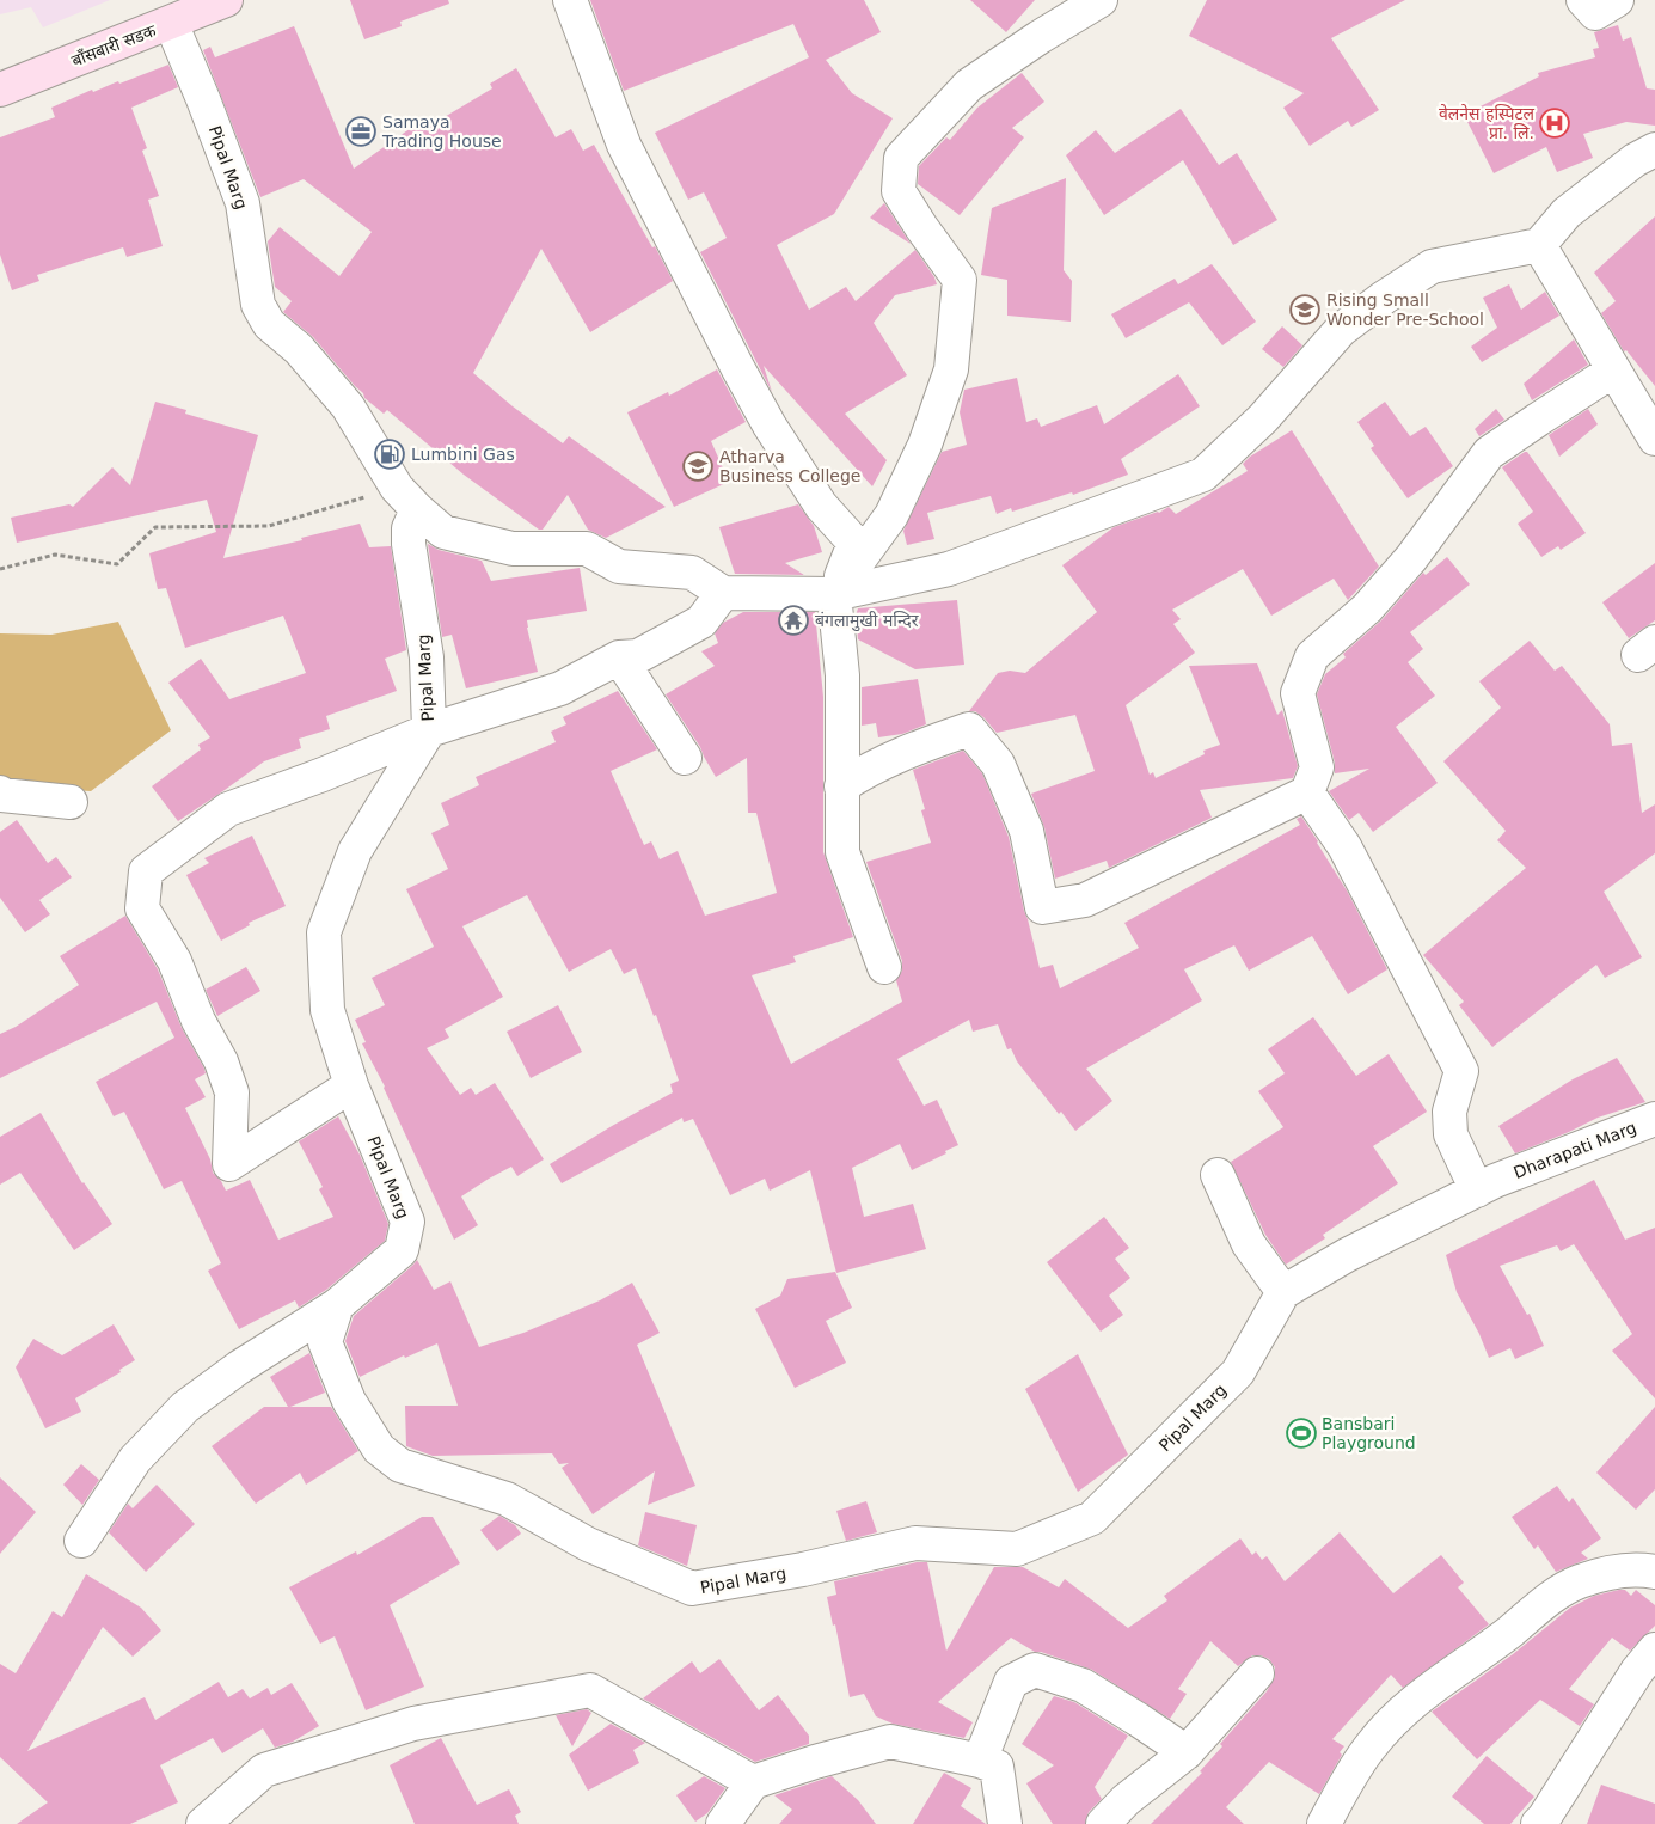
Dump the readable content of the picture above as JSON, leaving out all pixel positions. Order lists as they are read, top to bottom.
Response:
{
  "streets": {
    "main road": ["बाँसबारी सडक"],
    "street": ["Pipal Marg", "Dharapati Marg"]
  },
  "crossings": [
    ["बाँसबारी सडक", "Pipal Marg"]
  ],
  "places": {
    "hospital": ["वेलनेस हस्पिटल प्रा. लि."],
    "office": ["Samaya Trading House"],
    "school or university": ["Rising Small Wonder Pre-School", "Atharva Business College"],
    "fuel station": ["Lumbini Gas"],
    "temple": ["बंगलामुखी मन्दिर"],
    "sports": ["Bansbari Playground"]
  }
}
